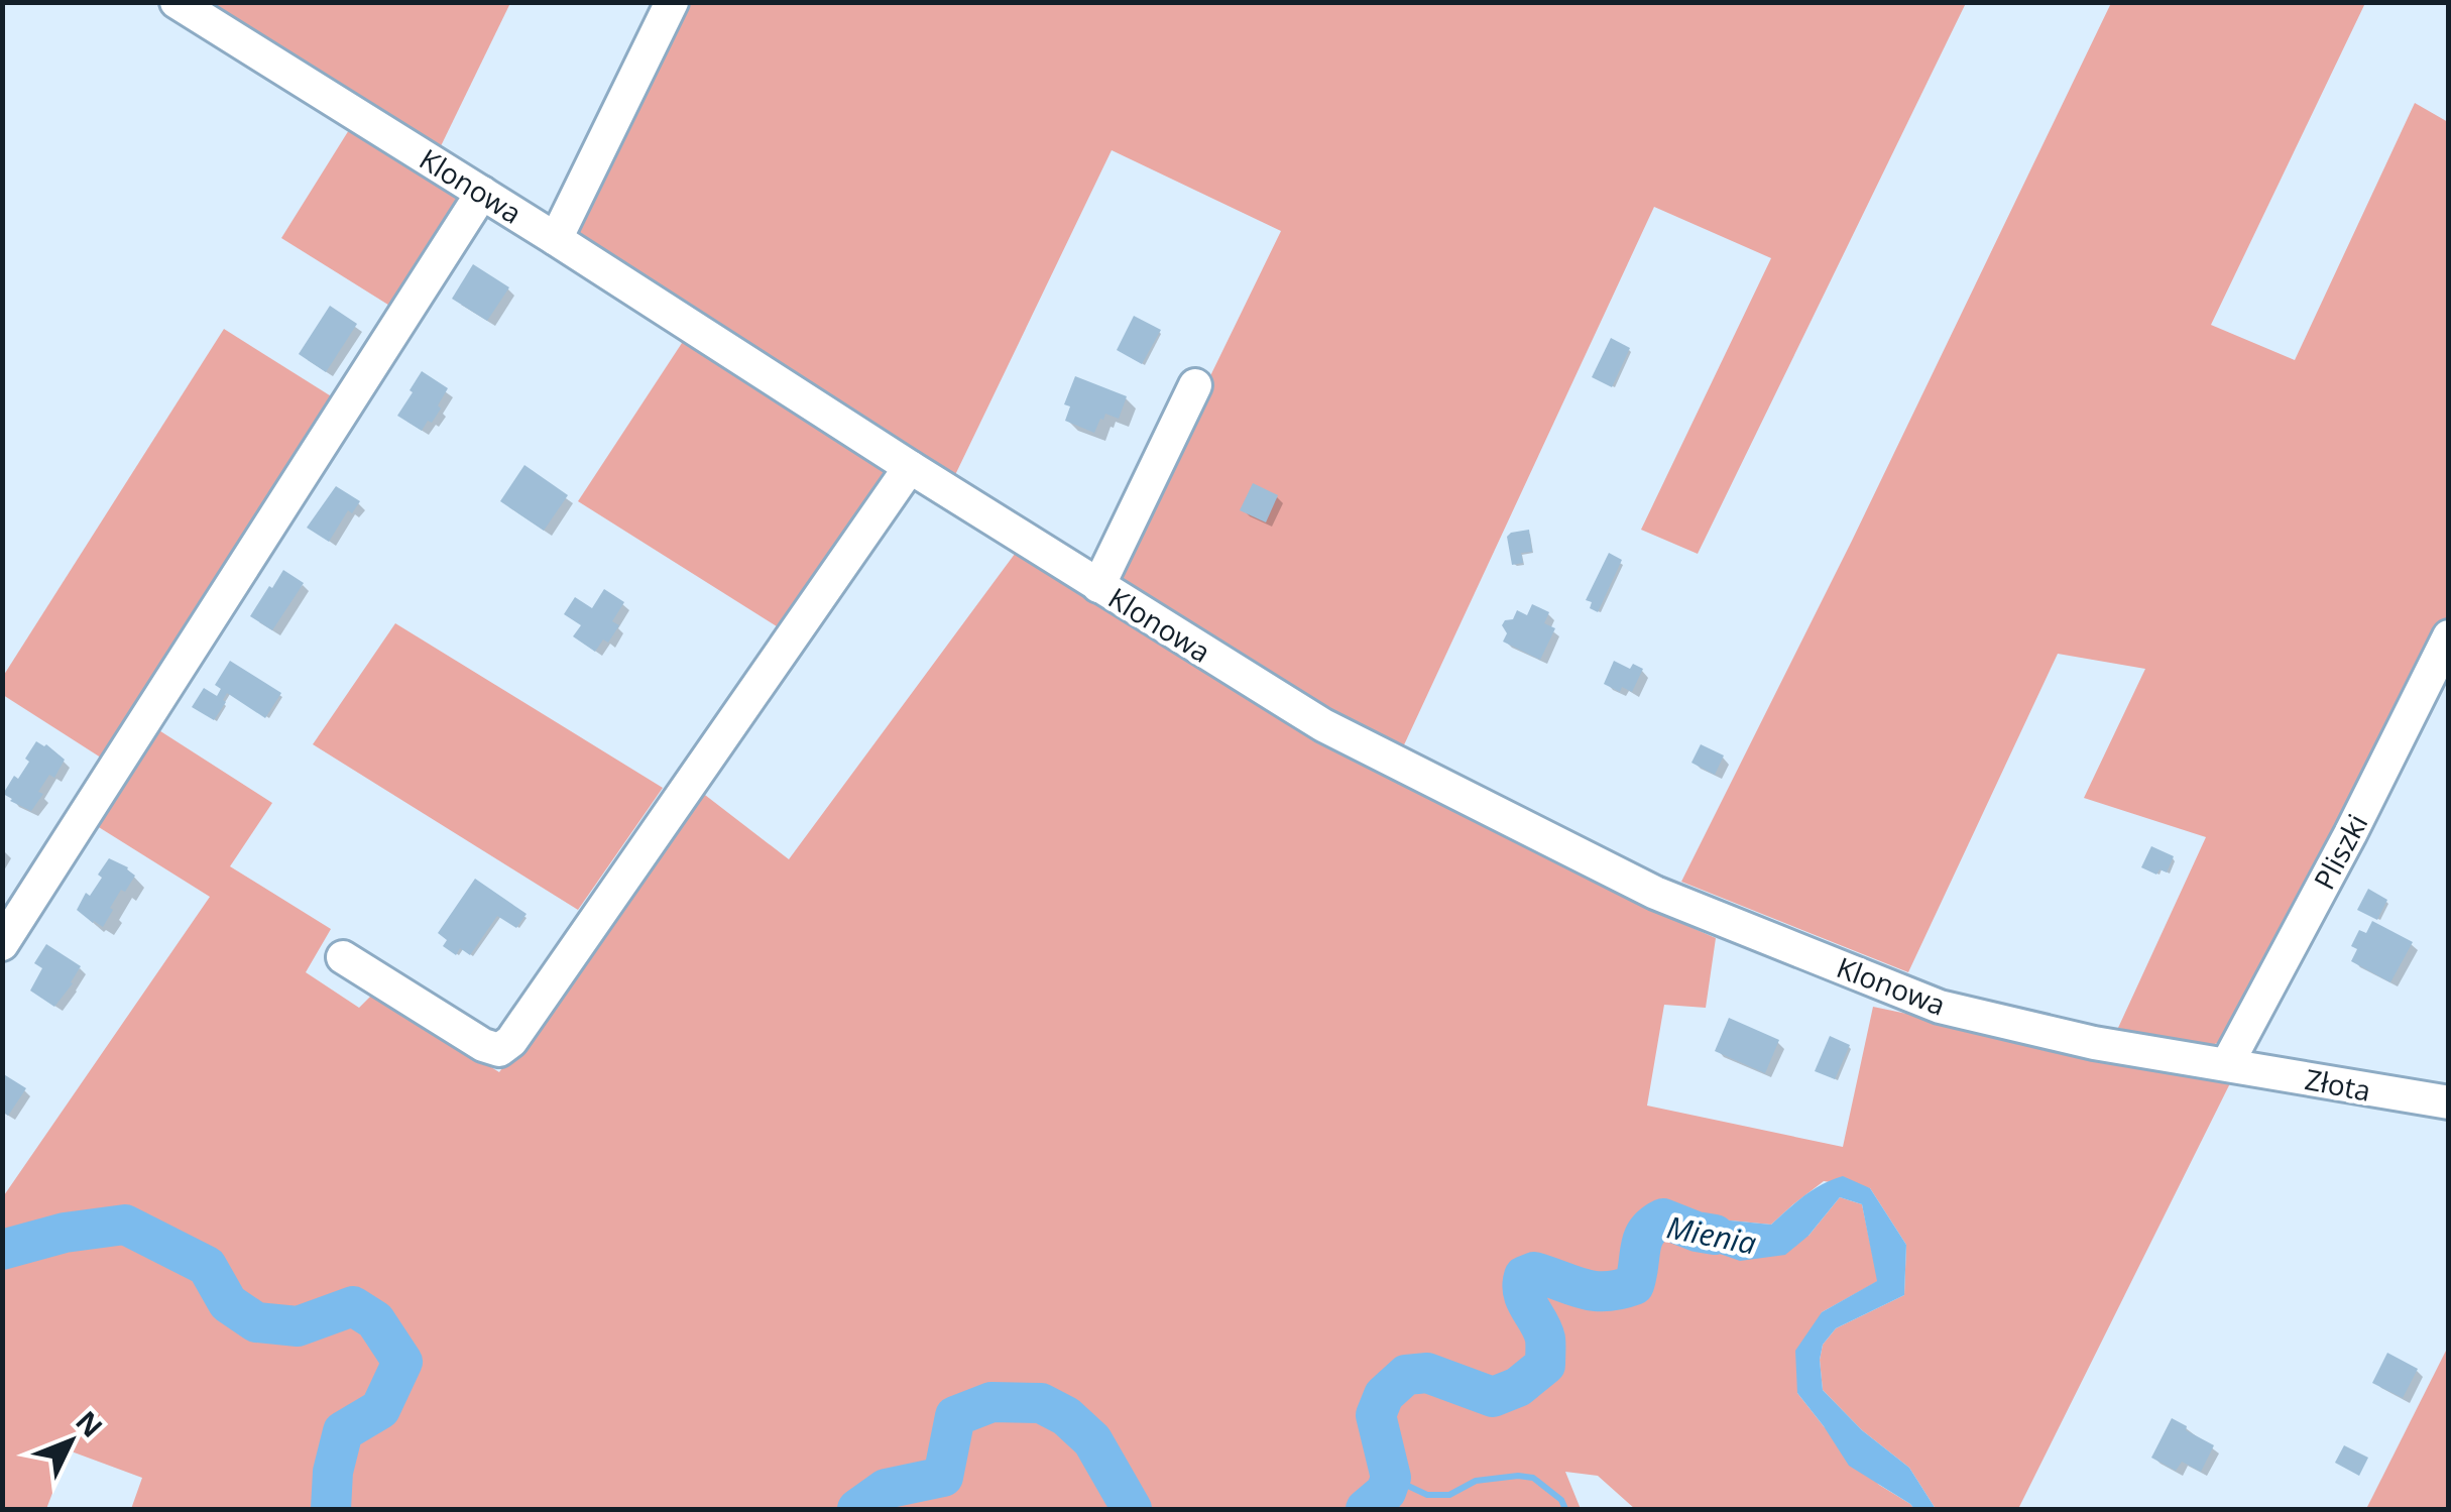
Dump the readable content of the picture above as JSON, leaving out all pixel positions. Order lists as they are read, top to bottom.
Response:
{
  "streets": {
    "street": ["Klonowa", "Pliszki", "Złota"]
  },
  "crossings": [
    ["Klonowa", "Pliszki"],
    ["Klonowa", "Złota"],
    ["Pliszki", "Złota"]
  ],
  "water": ["Mienia"],
  "north": "top right"
}
